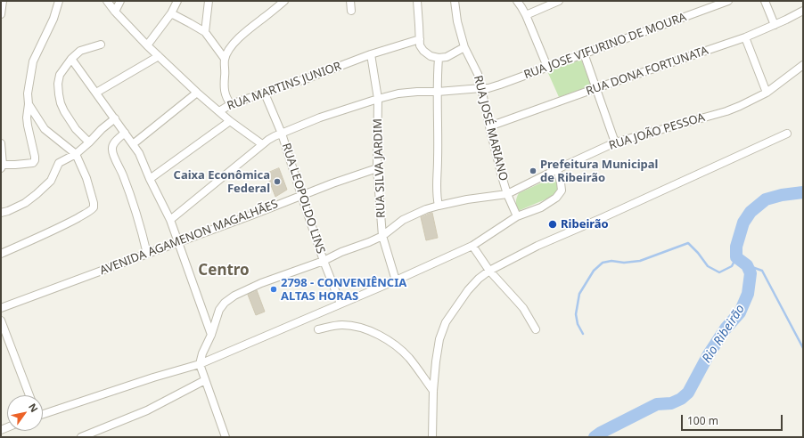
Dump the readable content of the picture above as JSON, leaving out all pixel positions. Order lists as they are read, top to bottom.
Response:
{
  "streets": {
    "street": [
      "RUA JOSE VIFURINO DE MOURA",
      "RUA DONA FORTUNATA",
      "RUA MARTINS JUNIOR",
      "RUA JOSÉ MARIANO",
      "RUA JOÃO PESSOA",
      "RUA SILVA JARDIM",
      "RUA LEOPOLDO LINS",
      "AVENIDA AGAMENON MAGALHÃES"
    ]
  },
  "crossings": [
    ["RUA JOSE VIFURINO DE MOURA", "RUA JOSÉ MARIANO"],
    ["RUA JOSE VIFURINO DE MOURA", "RUA SILVA JARDIM"],
    ["RUA JOSE VIFURINO DE MOURA", "RUA LEOPOLDO LINS"],
    ["RUA DONA FORTUNATA", "RUA JOSÉ MARIANO"],
    ["RUA MARTINS JUNIOR", "RUA SILVA JARDIM"],
    ["RUA MARTINS JUNIOR", "RUA LEOPOLDO LINS"],
    ["RUA JOSÉ MARIANO", "RUA JOÃO PESSOA"],
    ["RUA JOÃO PESSOA", "RUA SILVA JARDIM"],
    ["RUA JOÃO PESSOA", "RUA LEOPOLDO LINS"],
    ["RUA SILVA JARDIM", "AVENIDA AGAMENON MAGALHÃES"],
    ["RUA LEOPOLDO LINS", "AVENIDA AGAMENON MAGALHÃES"]
  ],
  "districts": ["Centro"],
  "water": ["Rio Ribeirão"],
  "places": [
    "Prefeitura Municipal de Ribeirão",
    "Caixa Econômica Federal",
    "Ribeirão",
    "2798 - CONVENIÊNCIA ALTAS HORAS"
  ],
  "scale_bar": "100 m",
  "north": "top right"
}
